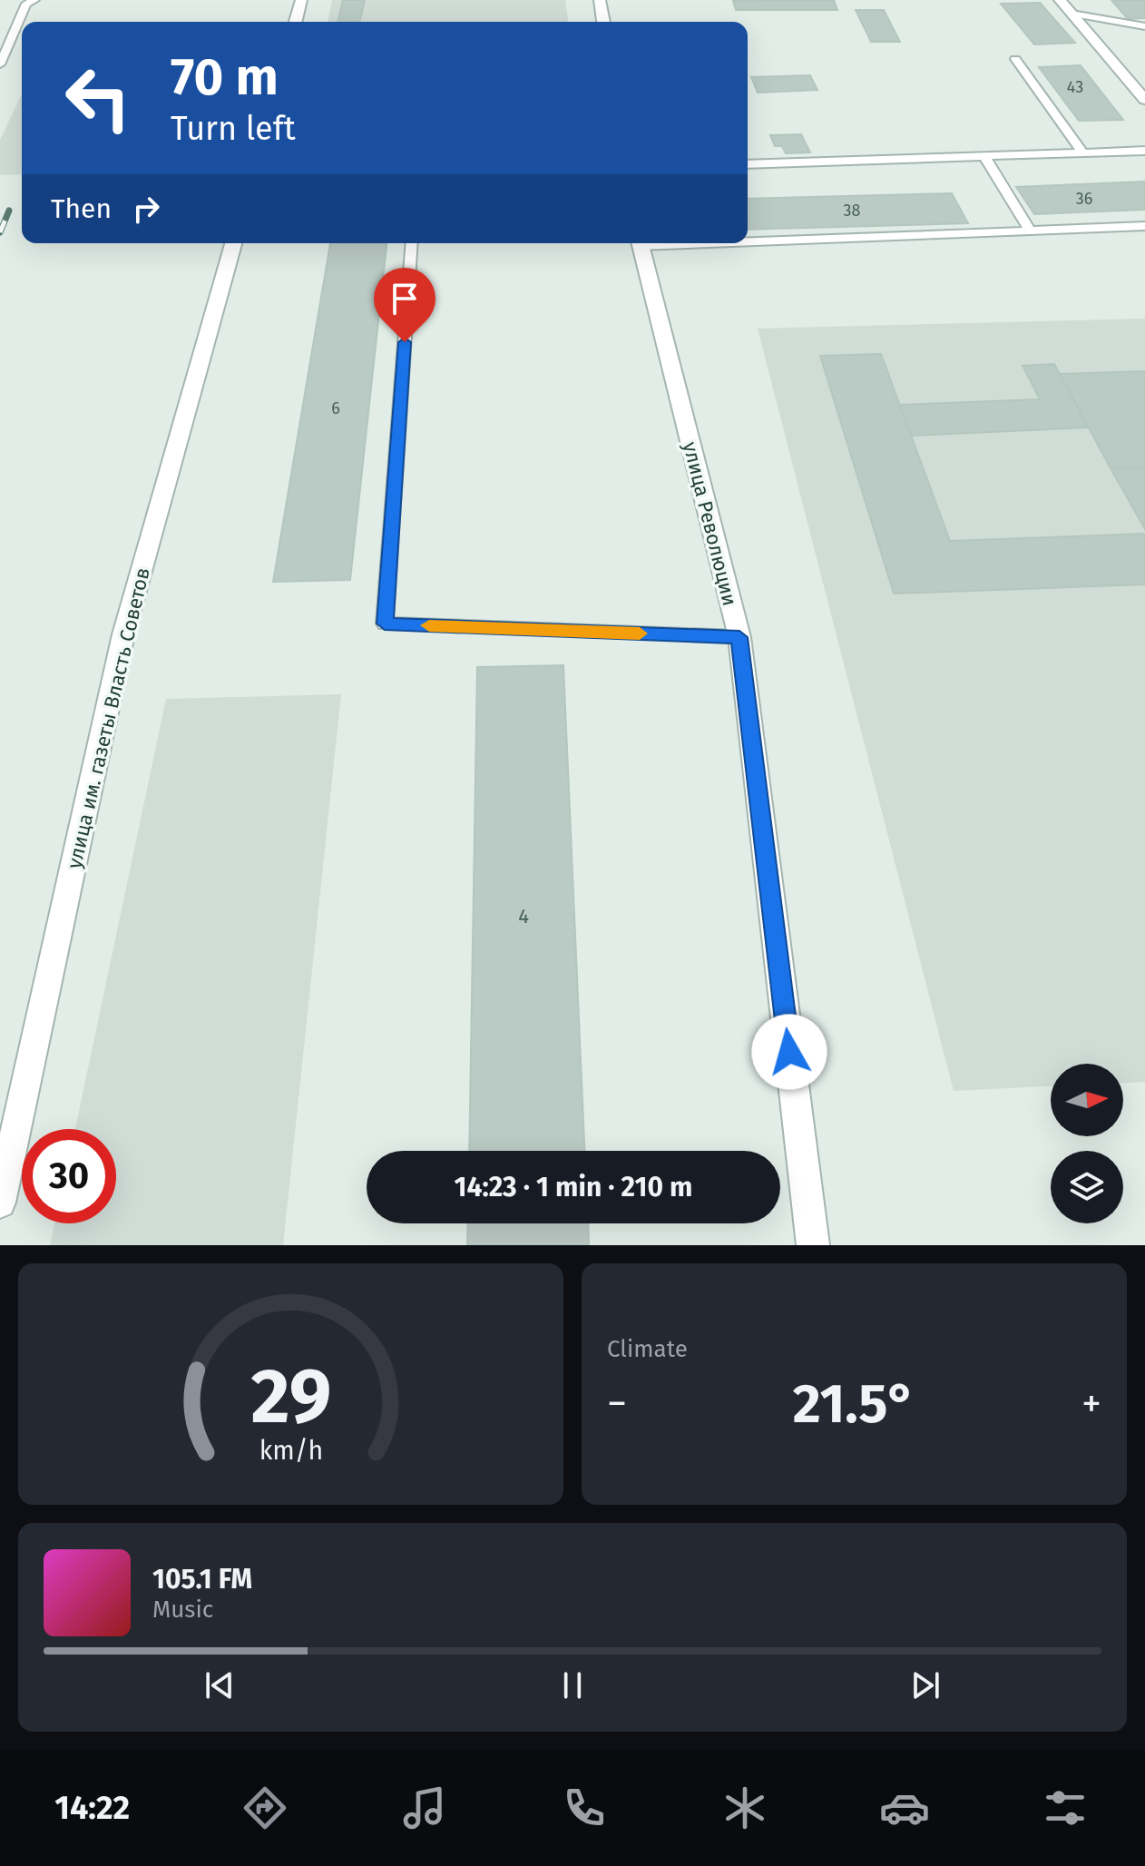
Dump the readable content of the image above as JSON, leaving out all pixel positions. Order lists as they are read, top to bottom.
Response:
{
  "streets": {
    "street": ["улица Революции", "улица им. газеты Власть Советов"]
  },
  "house_numbers": [
    "43",
    "36",
    "38",
    "6",
    "4"
  ],
  "north": "right",
  "page": {
    "turn": ["70 m", "Turn left"],
    "then": "Then",
    "limit": "30",
    "trip": "14:23 · 1 min · 210 m",
    "tile": "Climate",
    "heat": ["−", "21.5°", "+"],
    "song": ["105.1 FM", "Music"],
    "tabs": "14:22",
    "gauge": ["29", "km/h"]
  }
}
